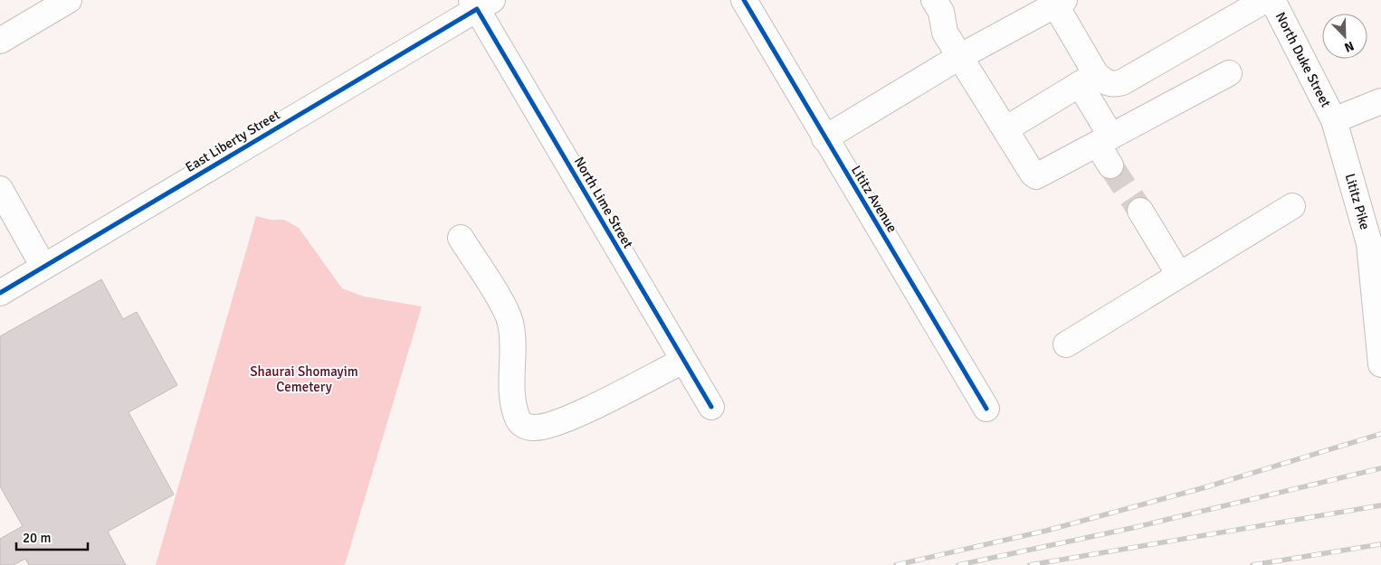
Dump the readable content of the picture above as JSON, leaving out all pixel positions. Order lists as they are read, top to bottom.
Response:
{
  "streets": {
    "main road": [
      "North Duke Street",
      "East Liberty Street",
      "Lititz Avenue",
      "Lititz Pike",
      "North Lime Street"
    ]
  },
  "crossings": [
    ["North Duke Street", "Lititz Pike"],
    ["East Liberty Street", "North Lime Street"]
  ],
  "parks": ["Shaurai Shomayim Cemetery"],
  "scale_bar": "20 m",
  "north": "bottom right"
}
